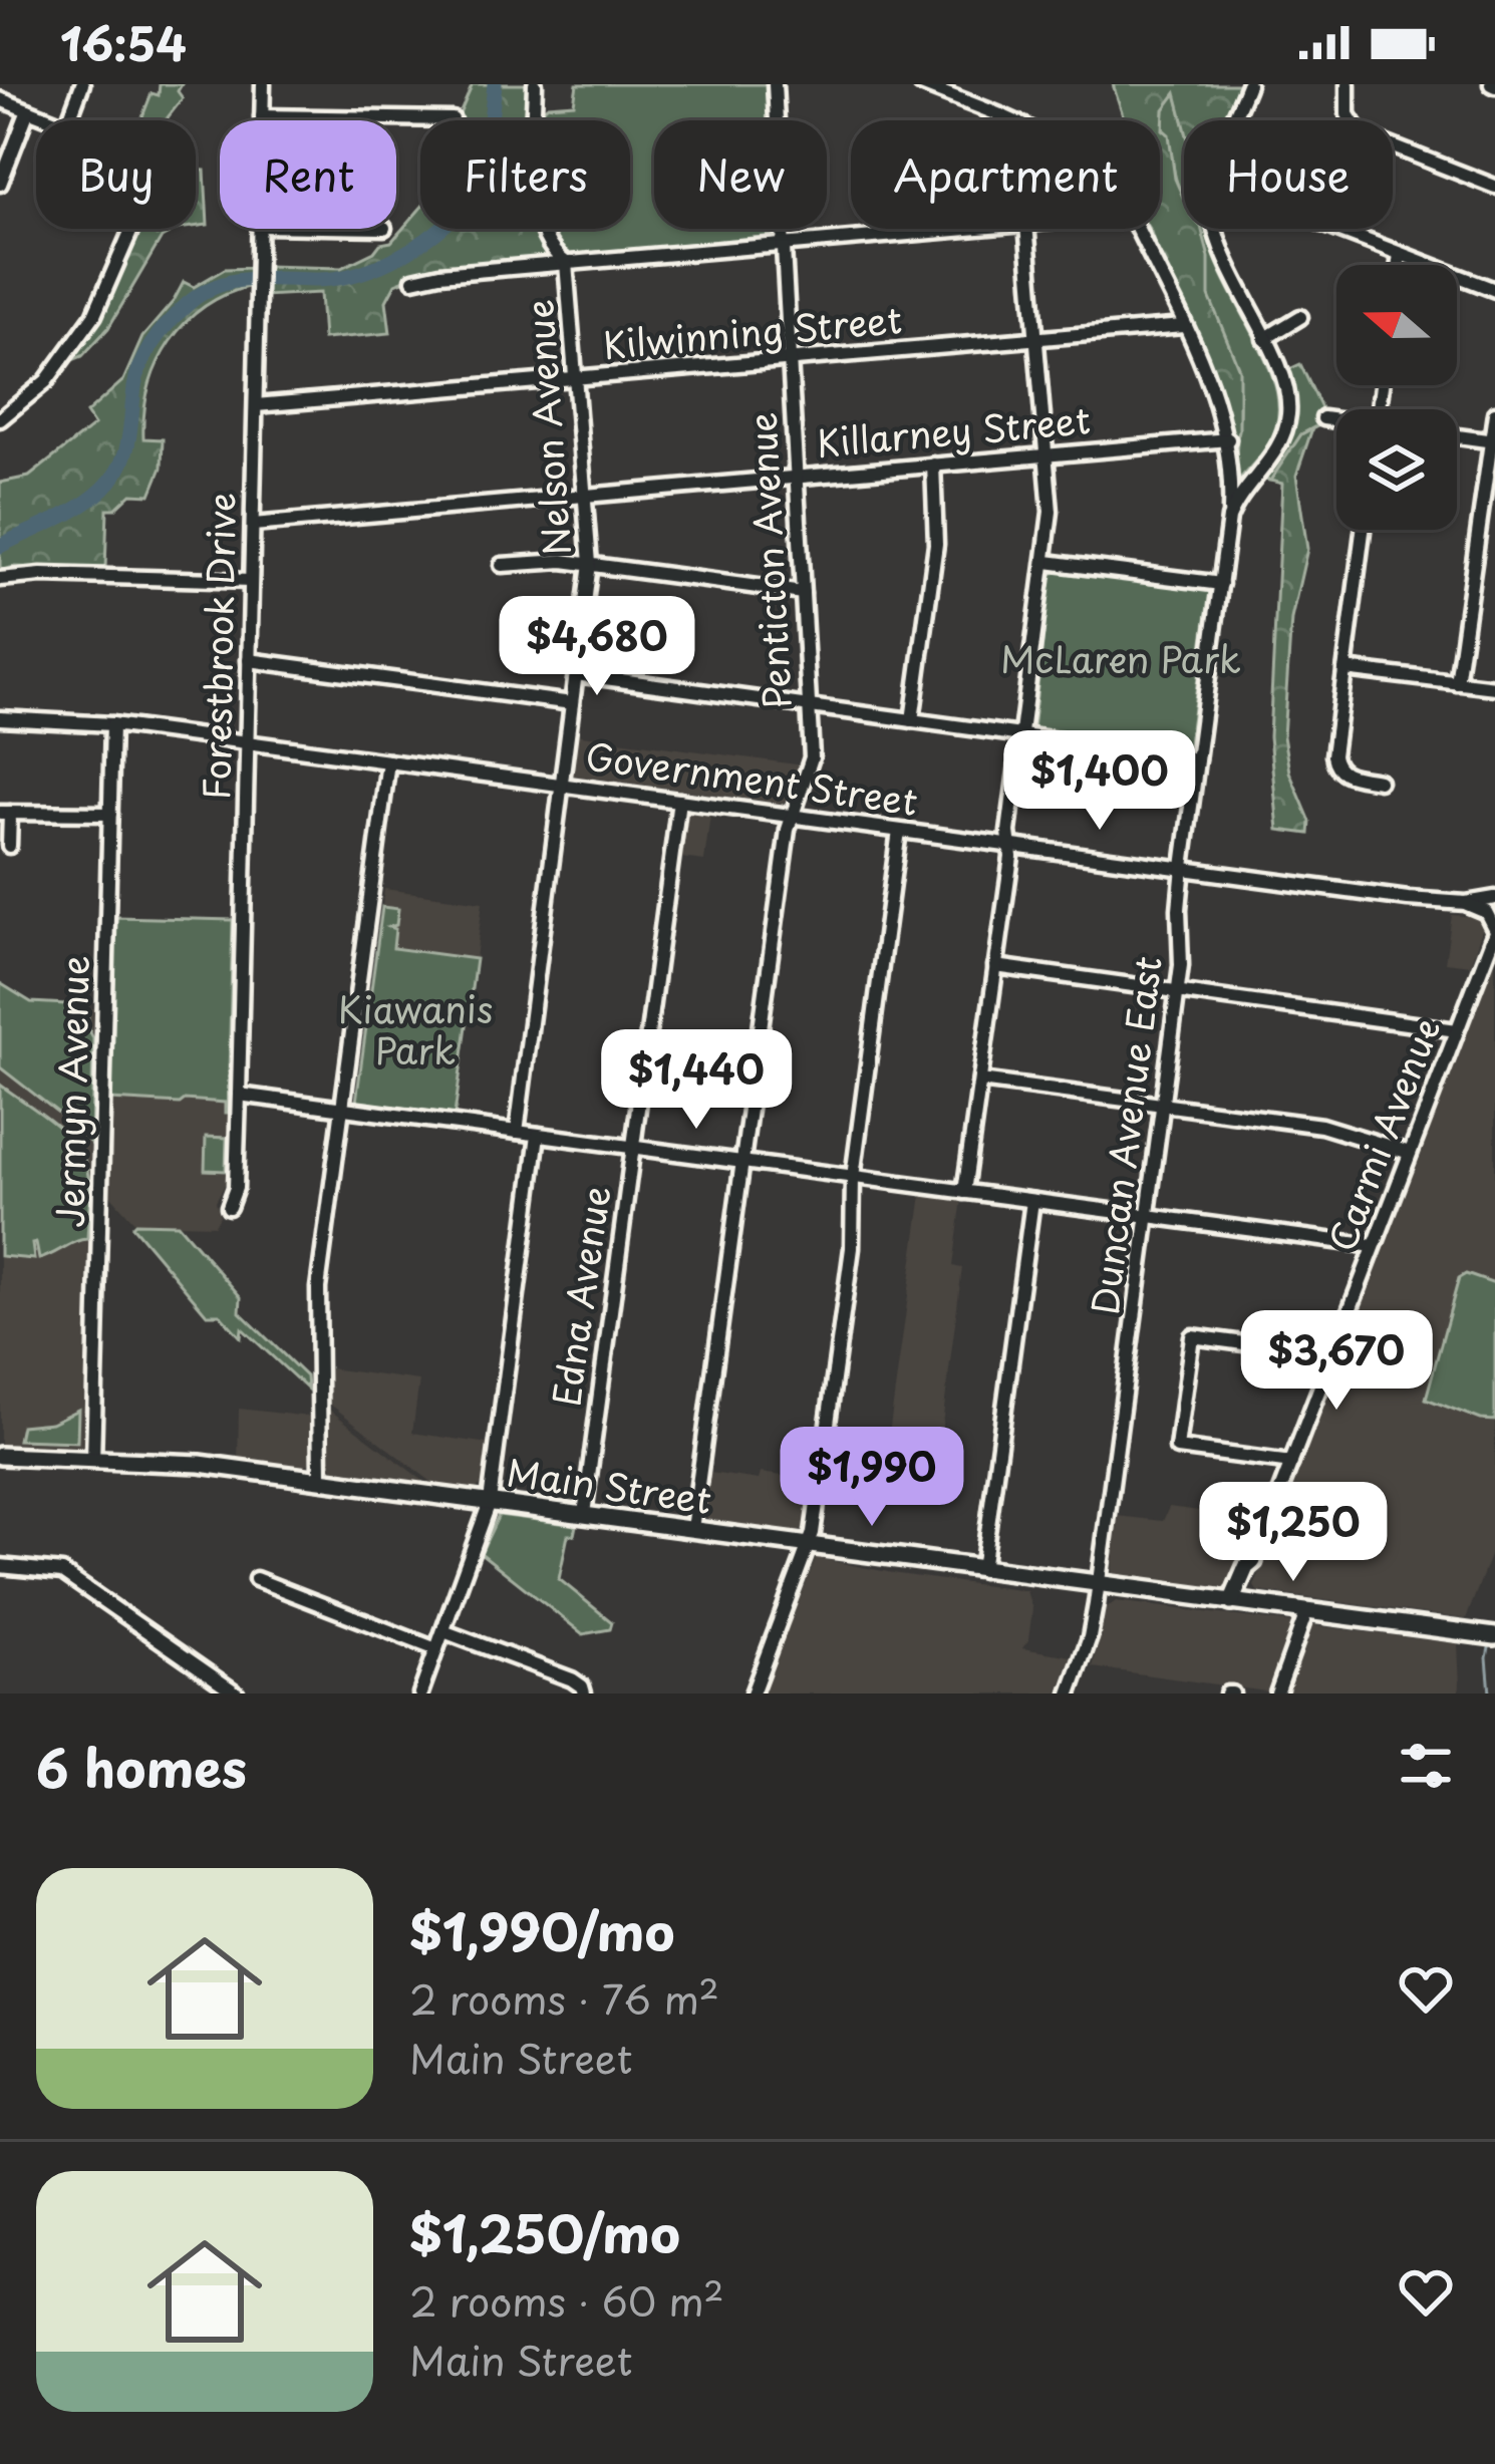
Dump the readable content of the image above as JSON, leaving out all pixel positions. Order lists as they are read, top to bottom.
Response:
{
  "streets": {
    "main road": ["Main Street"],
    "street": [
      "Kilwinning Street",
      "Nelson Avenue",
      "Killarney Street",
      "Penticton Avenue",
      "Forestbrook Drive",
      "Government Street",
      "Jermyn Avenue",
      "Carmi Avenue",
      "Duncan Avenue East",
      "Edna Avenue"
    ]
  },
  "crossings": [
    ["Kilwinning Street", "Nelson Avenue"],
    ["Kilwinning Street", "Penticton Avenue"],
    ["Kilwinning Street", "Forestbrook Drive"],
    ["Nelson Avenue", "Killarney Street"],
    ["Nelson Avenue", "Government Street"],
    ["Killarney Street", "Penticton Avenue"],
    ["Killarney Street", "Forestbrook Drive"],
    ["Penticton Avenue", "Government Street"],
    ["Penticton Avenue", "Main Street"],
    ["Forestbrook Drive", "Government Street"],
    ["Government Street", "Jermyn Avenue"],
    ["Government Street", "Duncan Avenue East"],
    ["Government Street", "Edna Avenue"],
    ["Jermyn Avenue", "Main Street"],
    ["Duncan Avenue East", "Main Street"],
    ["Edna Avenue", "Main Street"]
  ],
  "parks": ["McLaren Park", "Kiawanis Park"],
  "north": "left",
  "page": {
    "status": "16:54",
    "chip": [
      "Buy",
      "Rent",
      "Filters",
      "New",
      "Apartment",
      "House"
    ],
    "price": [
      "$4,680",
      "$1,400",
      "$1,440",
      "$3,670",
      "$1,990",
      "$1,250"
    ],
    "heading": "6 homes",
    "list": [
      {
        "name": "$1,990/mo",
        "note": "2 rooms · 76 m² · Main Street"
      },
      {
        "name": "$1,250/mo",
        "note": "2 rooms · 60 m² · Main Street"
      }
    ]
  }
}
